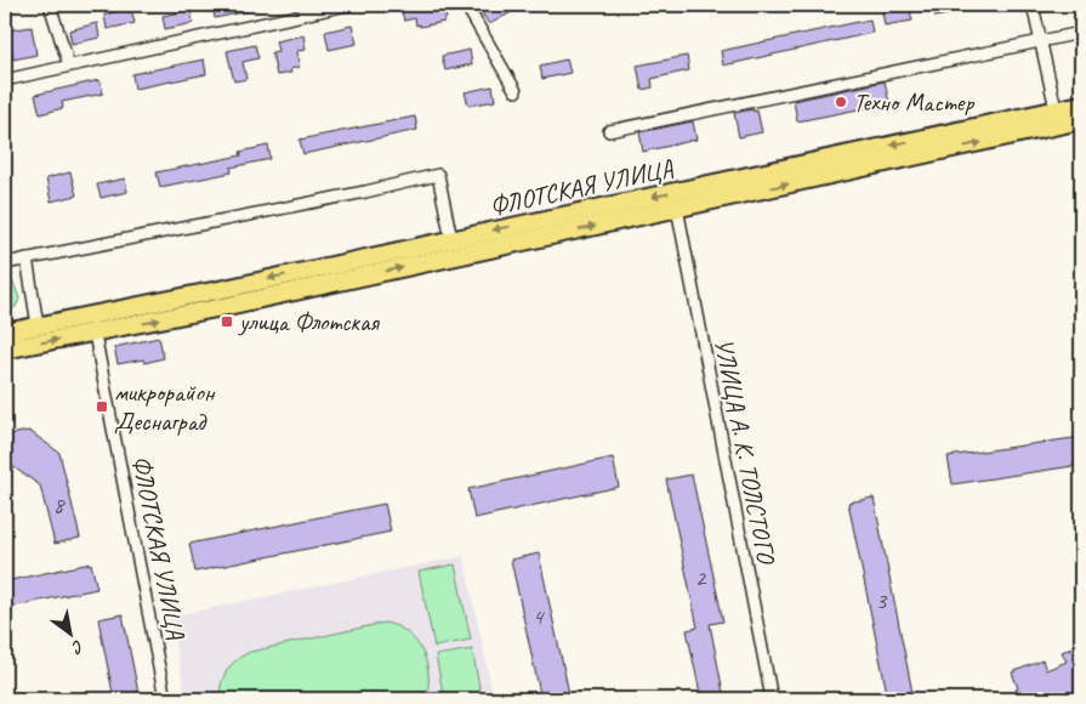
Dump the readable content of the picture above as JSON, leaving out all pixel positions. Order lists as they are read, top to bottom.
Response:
{
  "streets": {
    "main road": ["ФЛОТСКАЯ УЛИЦА"],
    "street": ["УЛИЦА А. К. ТОЛСТОГО"]
  },
  "crossings": [
    ["ФЛОТСКАЯ УЛИЦА", "УЛИЦА А. К. ТОЛСТОГО"]
  ],
  "places": {
    "other": ["Техно Мастер"],
    "transit": ["улица Флотская", "микрорайон Деснаград"]
  },
  "house_numbers": [
    "8",
    "2",
    "3",
    "4"
  ],
  "north": "bottom right"
}
